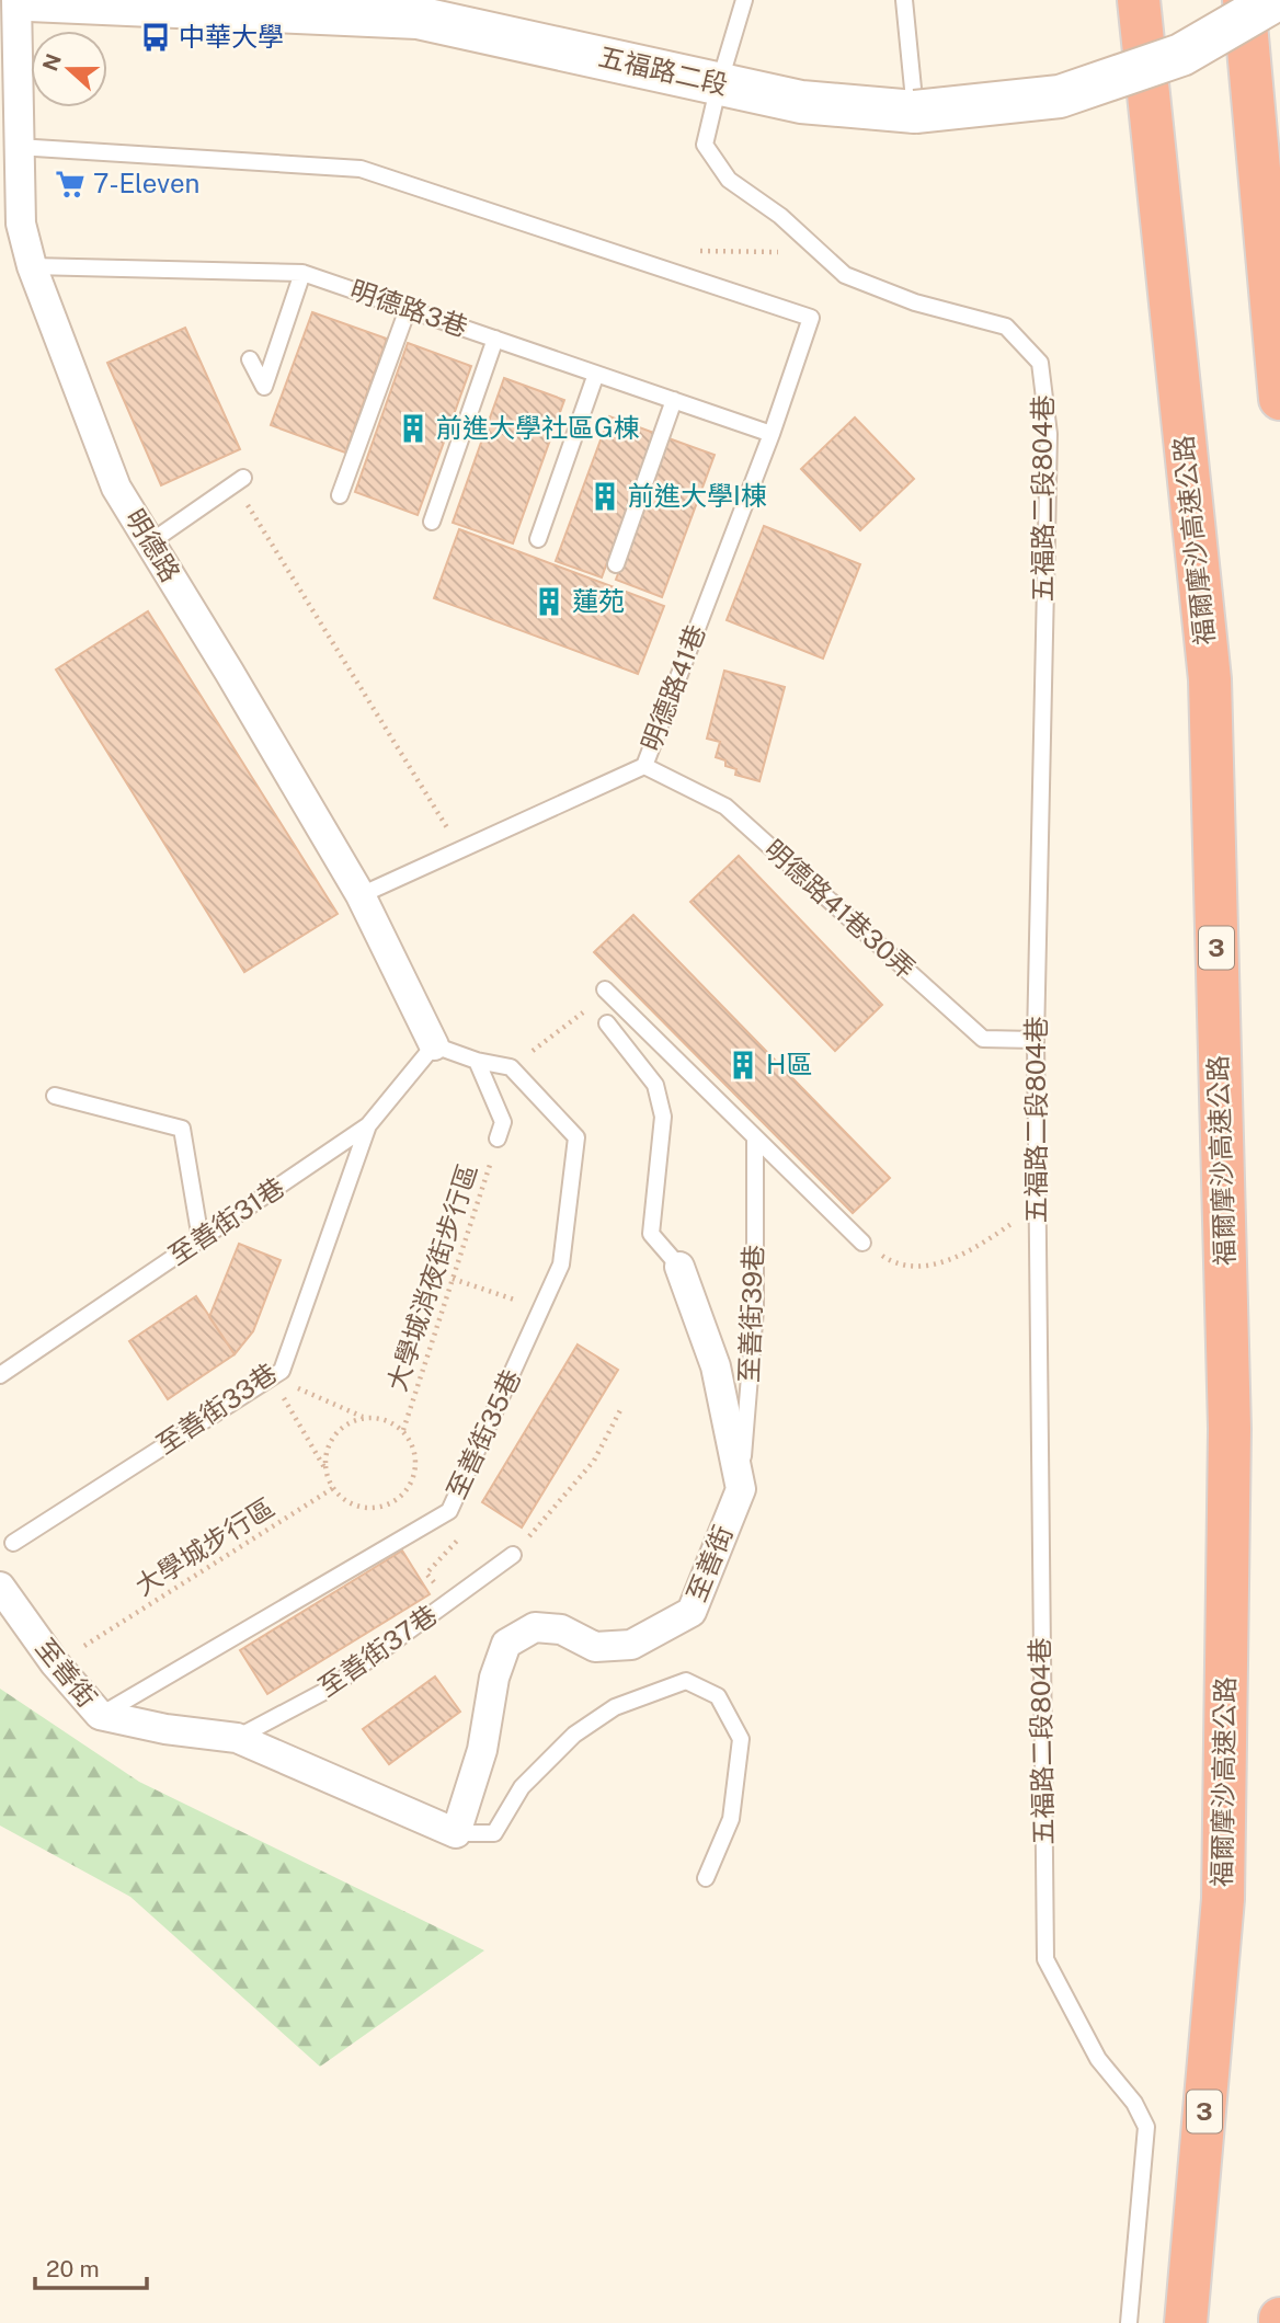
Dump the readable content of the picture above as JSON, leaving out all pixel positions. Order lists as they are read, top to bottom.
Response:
{
  "streets": {
    "highway": ["福爾摩沙高速公路", "3"],
    "main road": ["五福路二段"],
    "street": ["明德路", "至善街"],
    "lane": [
      "明德路3巷",
      "五福路二段804巷",
      "明德路41巷",
      "明德路41巷30弄",
      "至善街31巷",
      "至善街39巷",
      "至善街33巷",
      "至善街35巷",
      "至善街37巷"
    ],
    "path": ["大學城消夜街步行區", "大學城步行區"]
  },
  "crossings": [
    ["五福路二段", "五福路二段804巷"],
    ["明德路3巷", "明德路"],
    ["明德路3巷", "明德路41巷"],
    ["五福路二段804巷", "明德路41巷30弄"],
    ["明德路", "明德路41巷"],
    ["明德路", "至善街31巷"],
    ["明德路41巷", "明德路41巷30弄"],
    ["至善街31巷", "至善街33巷"],
    ["大學城消夜街步行區", "大學城步行區"],
    ["至善街39巷", "至善街"],
    ["至善街35巷", "至善街"],
    ["至善街", "至善街37巷"]
  ],
  "places": {
    "bus stop": ["中華大學"],
    "supermarket": ["7-Eleven"],
    "building": [
      "前進大學社區G棟",
      "前進大學I棟",
      "蓮苑",
      "H區"
    ]
  },
  "scale_bar": "20 m",
  "north": "left"
}
